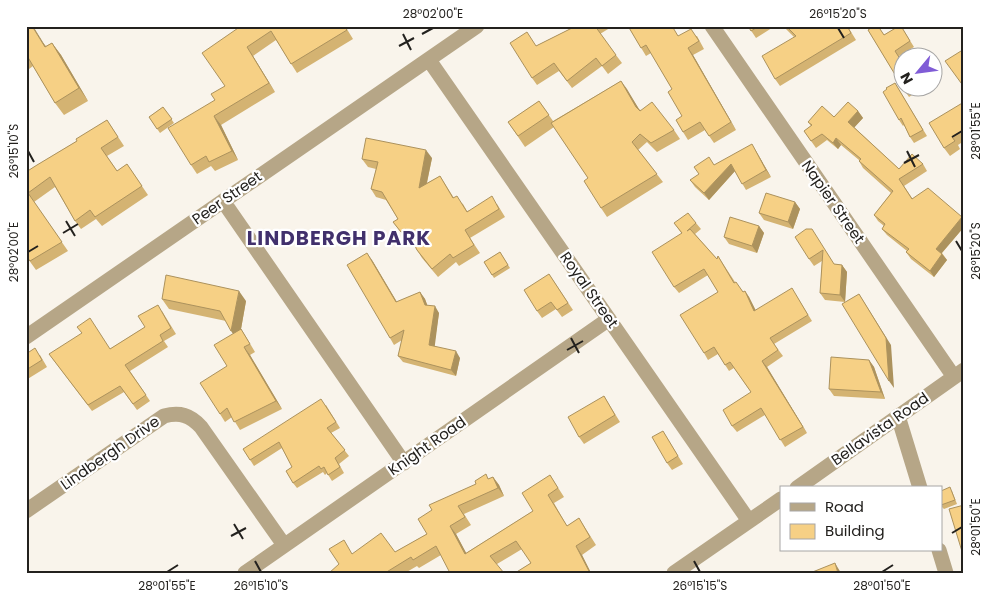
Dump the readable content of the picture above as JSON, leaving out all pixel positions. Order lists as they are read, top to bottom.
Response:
{
  "streets": {
    "street": [
      "Peer Street",
      "Napier Street",
      "Royal Street",
      "Bellavista Road",
      "Knight Road",
      "Lindbergh Drive"
    ]
  },
  "crossings": [
    ["Peer Street", "Royal Street"],
    ["Napier Street", "Bellavista Road"],
    ["Royal Street", "Knight Road"],
    ["Knight Road", "Lindbergh Drive"]
  ],
  "districts": ["LINDBERGH PARK"],
  "legend": ["Road", "Building"],
  "north": "bottom left",
  "coordinates": [
    "28°02'00\"E",
    "26°15'20\"S",
    "28°01'55\"E",
    "26°15'10\"S",
    "28°01'50\"E",
    "26°15'15\"S"
  ]
}
